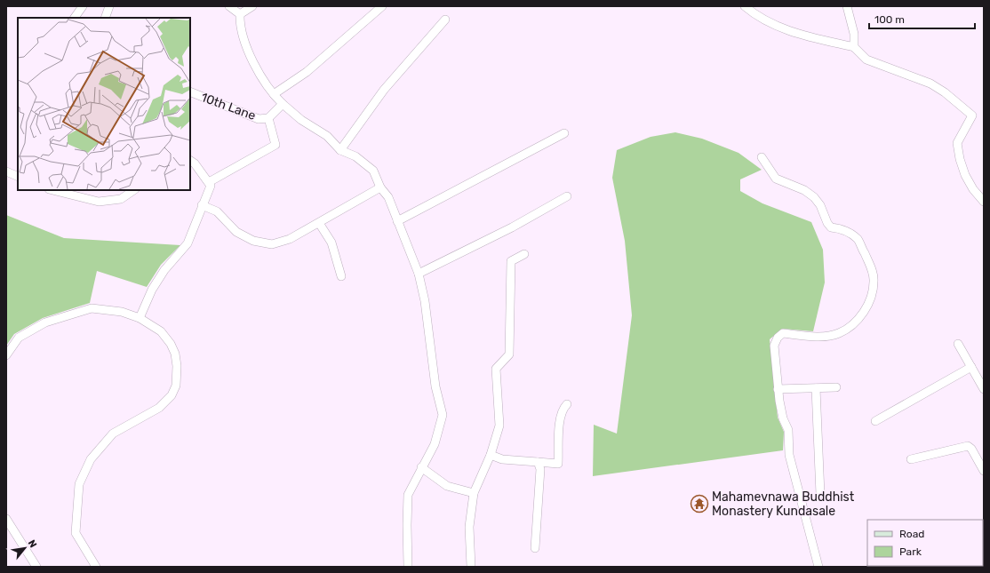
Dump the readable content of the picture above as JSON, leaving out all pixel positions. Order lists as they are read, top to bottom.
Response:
{
  "streets": {
    "street": ["10th Lane"]
  },
  "places": {
    "temple": ["Mahamevnawa Buddhist Monastery Kundasale"]
  },
  "legend": ["Road", "Park"],
  "scale_bar": "100 m",
  "north": "top right"
}
